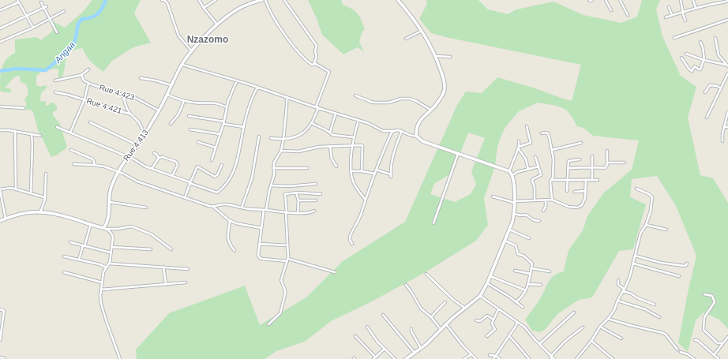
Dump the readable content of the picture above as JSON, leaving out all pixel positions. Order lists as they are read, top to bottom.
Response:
{
  "streets": {
    "street": ["Rue 4.423", "Rue 4.421", "Rue 4.413"]
  },
  "crossings": [
    ["Rue 4.423", "Rue 4.413"],
    ["Rue 4.421", "Rue 4.413"]
  ],
  "districts": ["Nzazomo"],
  "water": ["Angaa"]
}
